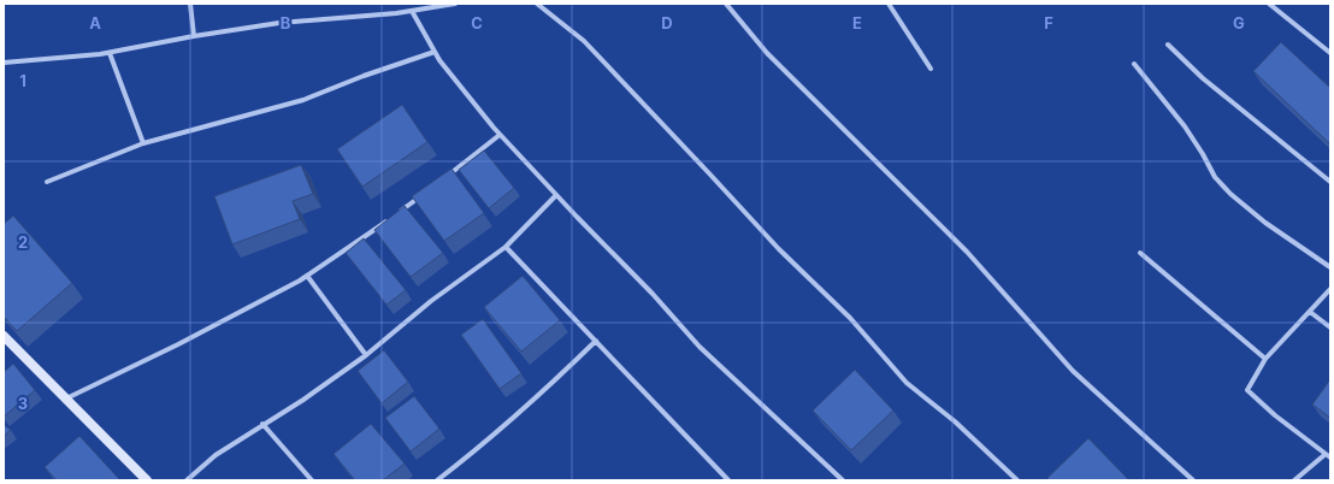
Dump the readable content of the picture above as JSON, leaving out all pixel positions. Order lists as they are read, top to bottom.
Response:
{
  "grid": {
    "columns": [
      "A",
      "B",
      "C",
      "D",
      "E",
      "F",
      "G"
    ],
    "rows": ["1", "2", "3"]
  }
}
